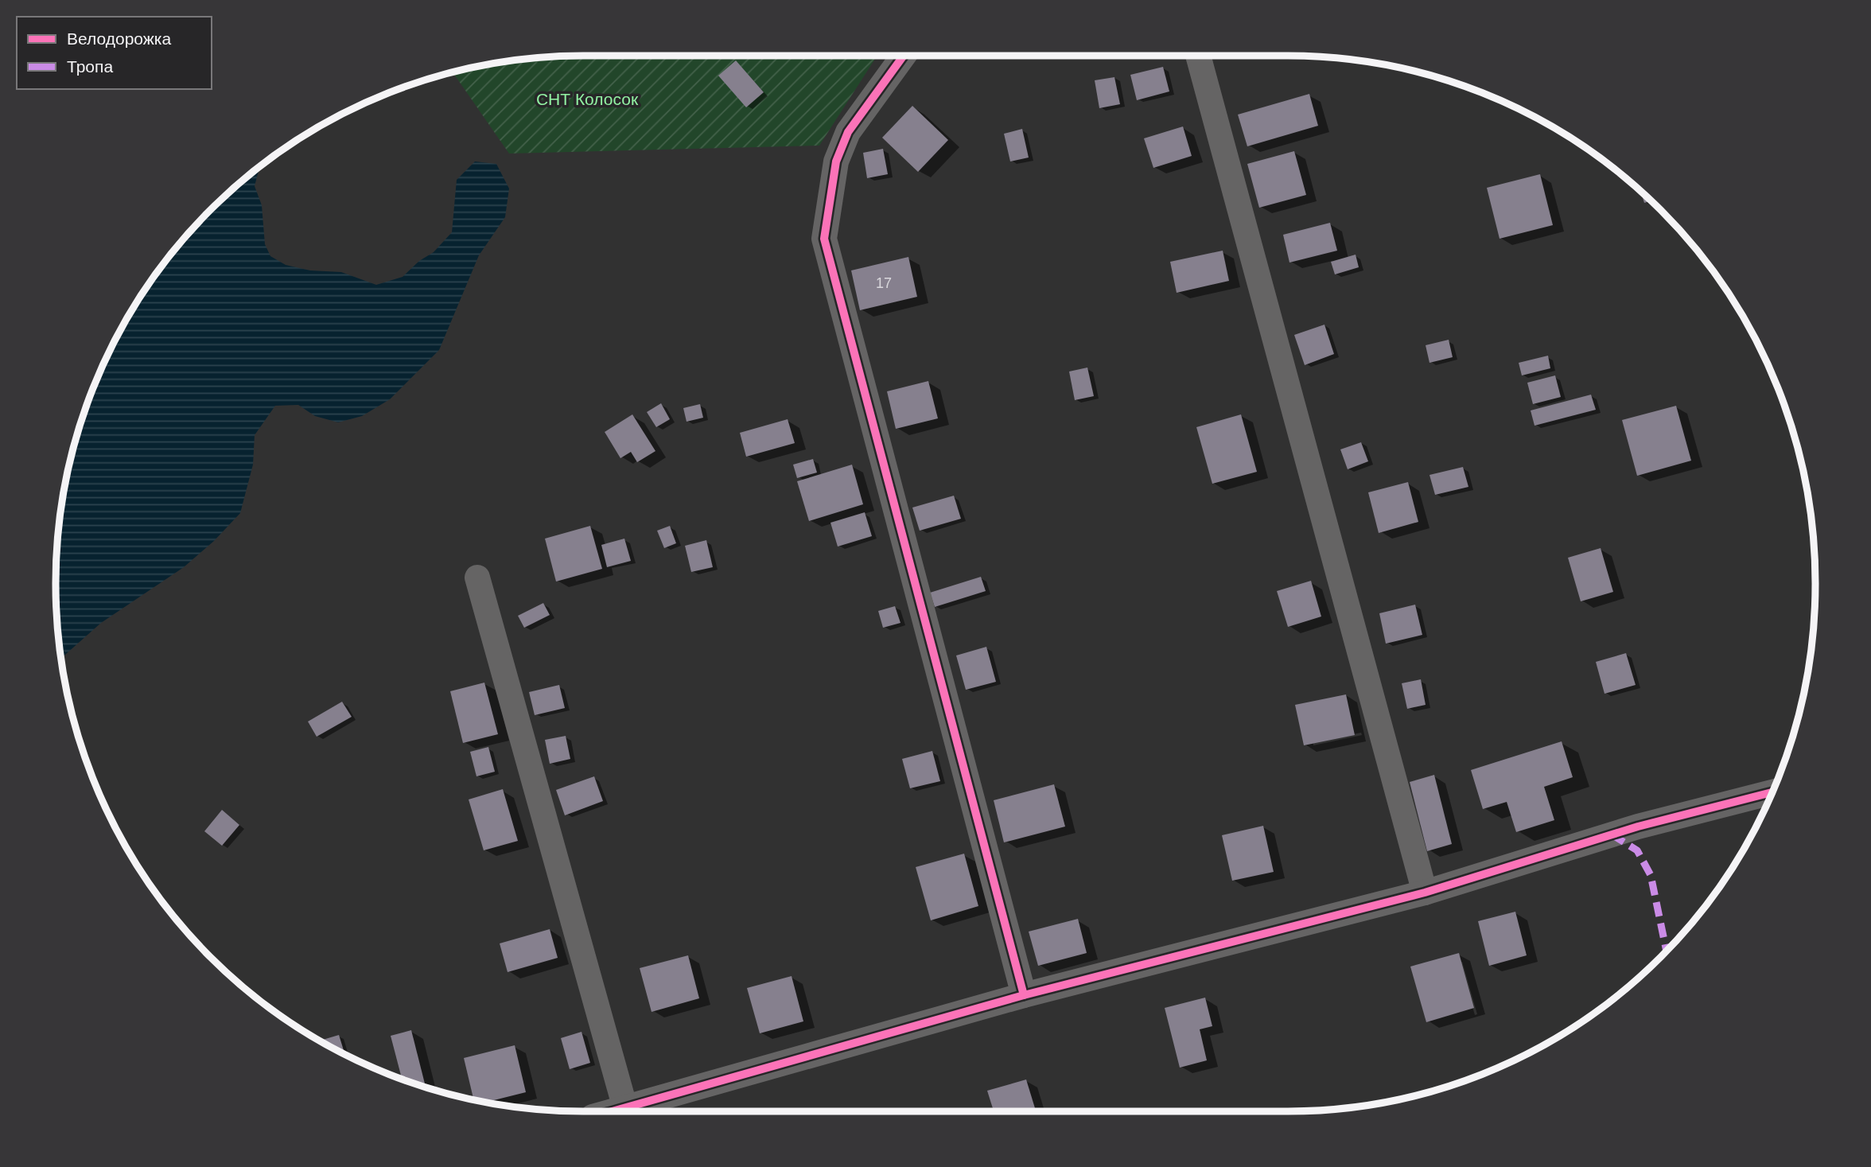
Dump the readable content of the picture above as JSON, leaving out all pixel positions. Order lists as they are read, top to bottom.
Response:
{
  "parks": ["СНТ Колосок"],
  "house_numbers": ["17"],
  "legend": ["Велодорожка", "Тропа"]
}
